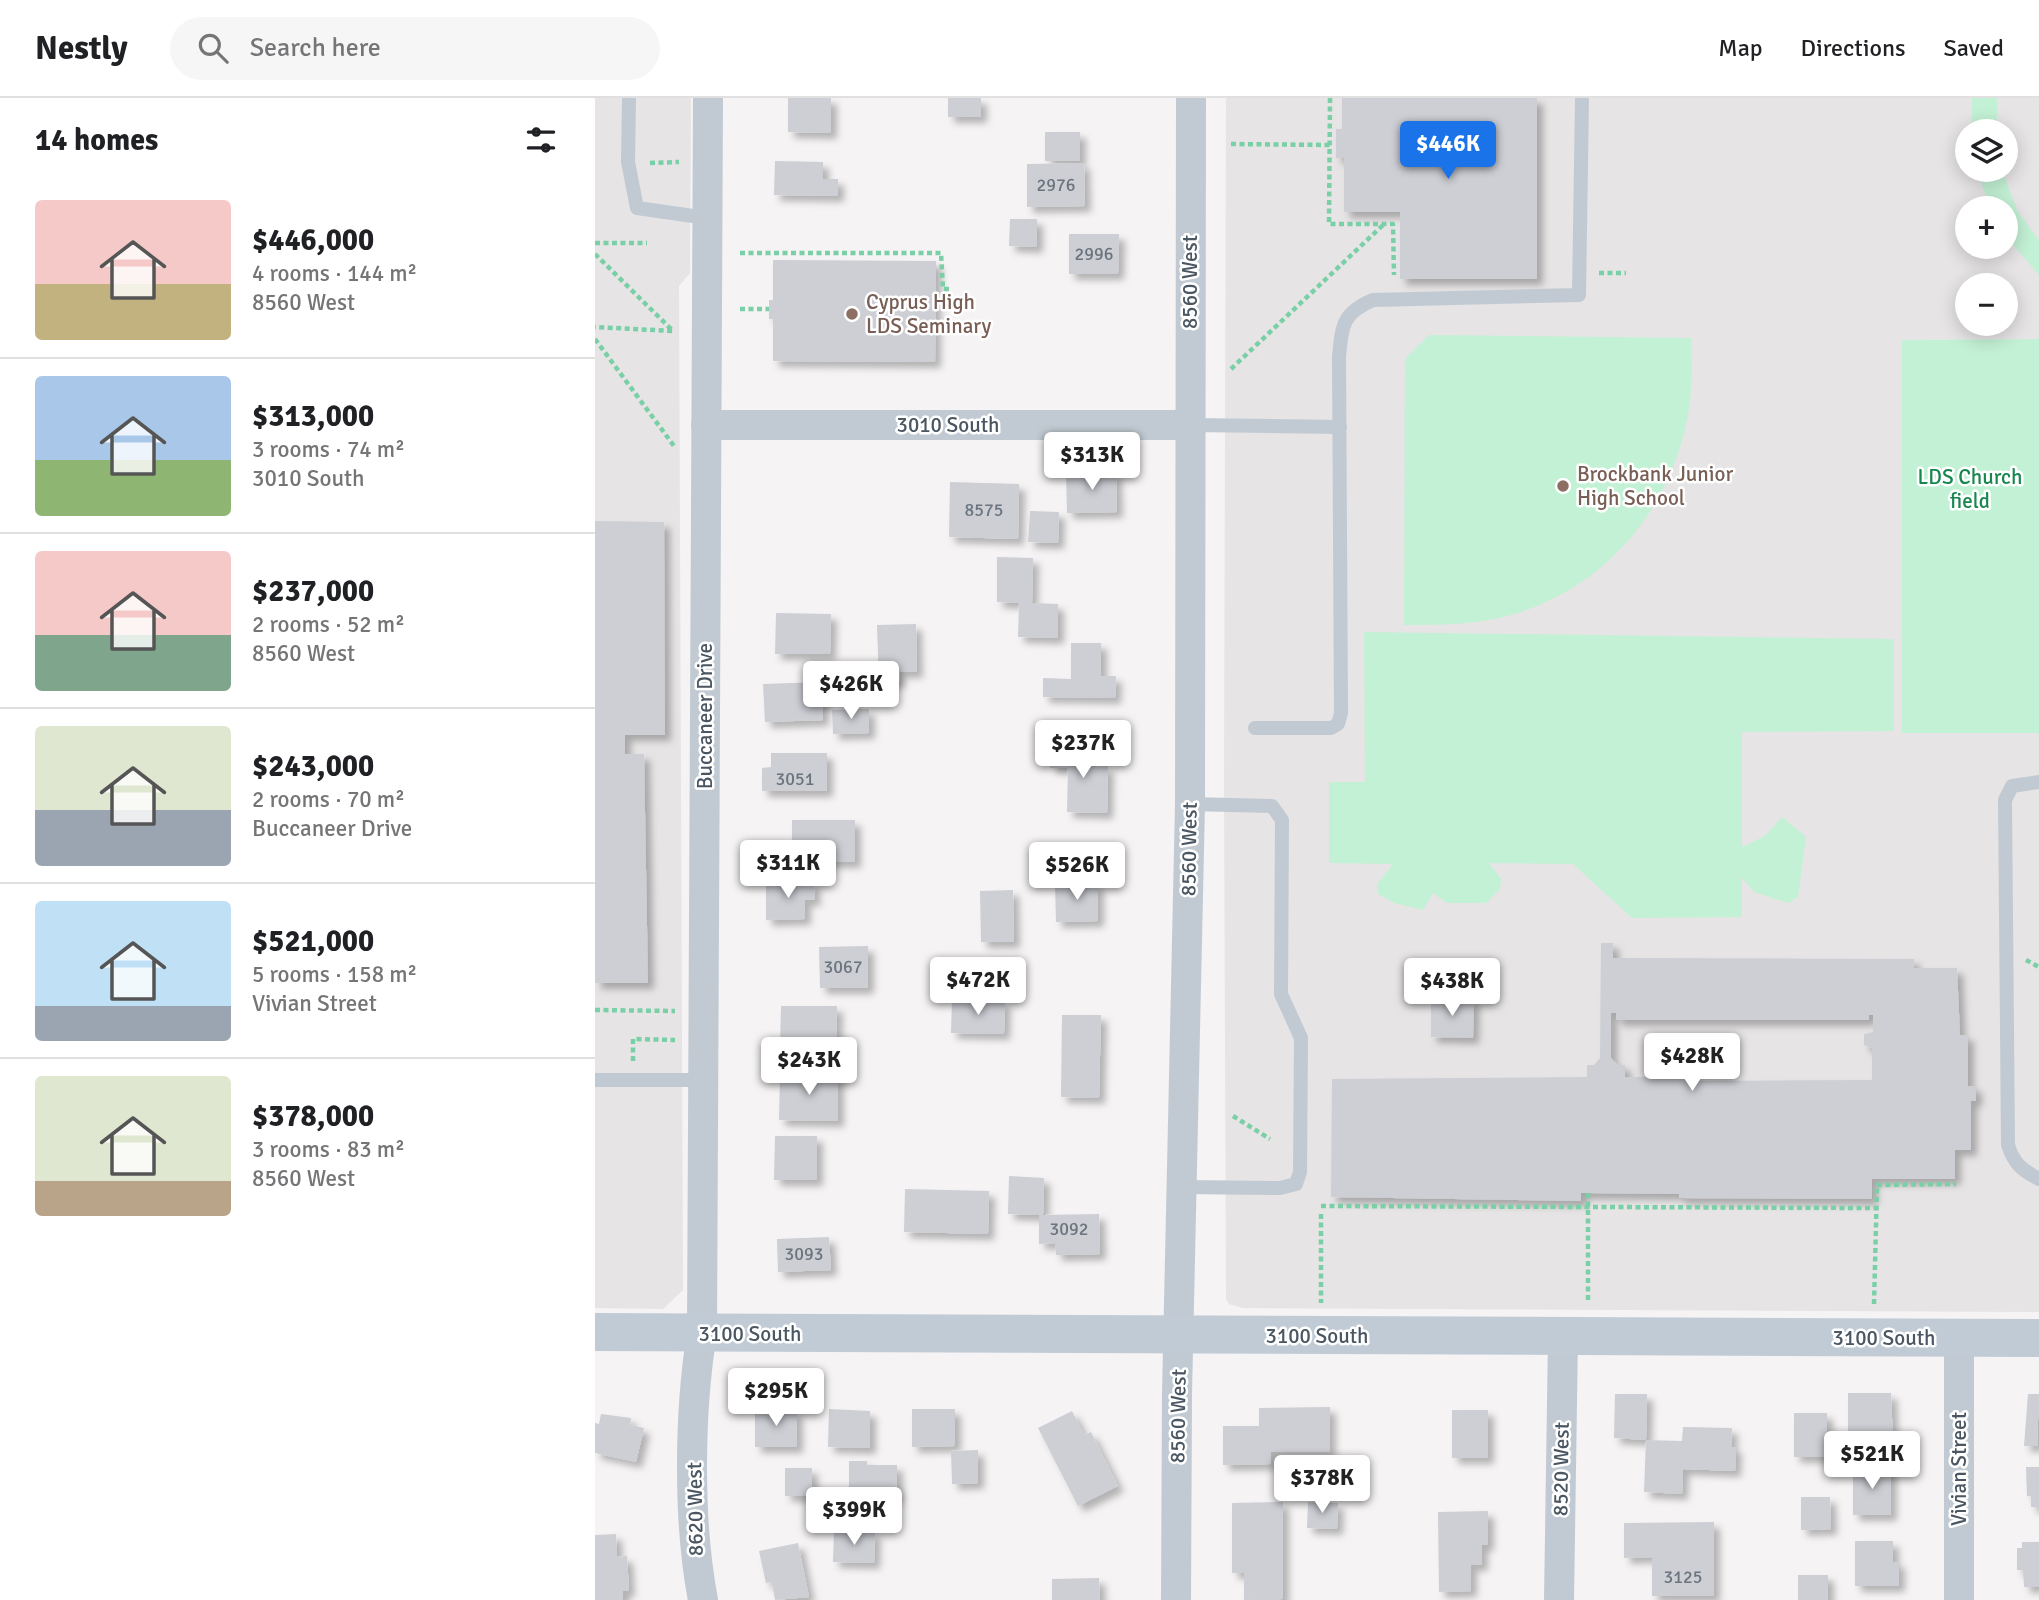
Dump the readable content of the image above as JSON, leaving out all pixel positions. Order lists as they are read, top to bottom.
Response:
{
  "streets": {
    "street": [
      "8560 West",
      "3010 South",
      "Buccaneer Drive",
      "3100 South",
      "8520 West",
      "Vivian Street",
      "8620 West"
    ]
  },
  "crossings": [
    ["8560 West", "3010 South"],
    ["8560 West", "3100 South"],
    ["3010 South", "Buccaneer Drive"],
    ["Buccaneer Drive", "3100 South"],
    ["Buccaneer Drive", "8620 West"],
    ["3100 South", "8520 West"],
    ["3100 South", "Vivian Street"],
    ["3100 South", "8620 West"]
  ],
  "parks": ["LDS Church field"],
  "places": ["Cyprus High LDS Seminary", "Brockbank Junior High School"],
  "house_numbers": [
    "2976",
    "2996",
    "8575",
    "3051",
    "3067",
    "3092",
    "3093",
    "3125"
  ],
  "page": {
    "header": "Nestly",
    "search": "Search here",
    "nav": ["Map", "Directions", "Saved"],
    "heading": "14 homes",
    "map_buttons": ["+", "−"],
    "price": [
      "$446K",
      "$313K",
      "$426K",
      "$237K",
      "$311K",
      "$526K",
      "$472K",
      "$438K",
      "$428K",
      "$243K",
      "$295K",
      "$521K",
      "$378K",
      "$399K"
    ],
    "list": [
      {
        "name": "$446,000",
        "note": "4 rooms · 144 m² · 8560 West"
      },
      {
        "name": "$313,000",
        "note": "3 rooms · 74 m² · 3010 South"
      },
      {
        "name": "$237,000",
        "note": "2 rooms · 52 m² · 8560 West"
      },
      {
        "name": "$243,000",
        "note": "2 rooms · 70 m² · Buccaneer Drive"
      },
      {
        "name": "$521,000",
        "note": "5 rooms · 158 m² · Vivian Street"
      },
      {
        "name": "$378,000",
        "note": "3 rooms · 83 m² · 8560 West"
      }
    ]
  }
}
